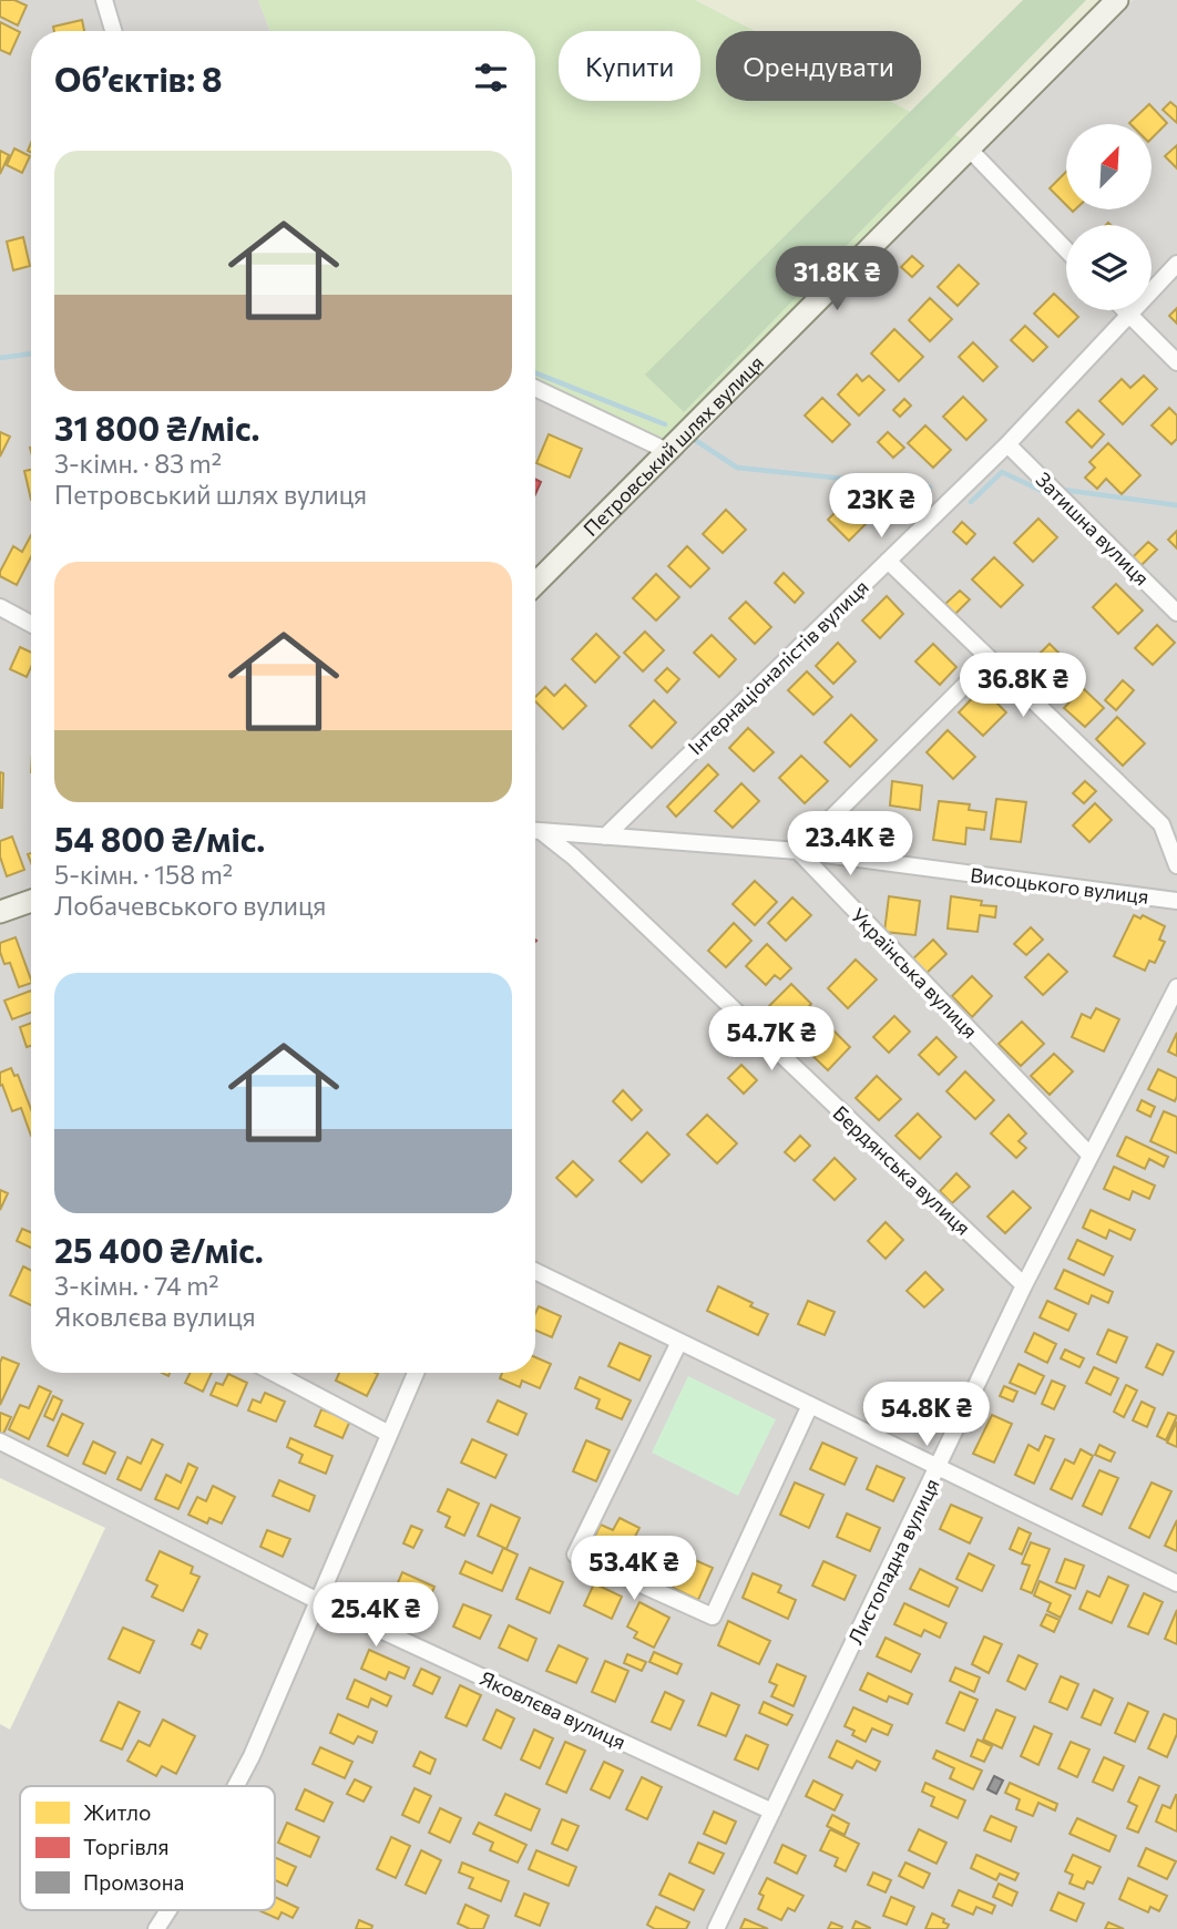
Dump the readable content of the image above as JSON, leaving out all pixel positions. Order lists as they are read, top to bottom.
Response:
{
  "streets": {
    "street": [
      "Петровський шлях вулиця",
      "Затишна вулиця",
      "Інтернаціоналістів вулиця",
      "Висоцького вулиця",
      "Українська вулиця",
      "Бердянська вулиця",
      "Листопадна вулиця",
      "Яковлєва вулиця"
    ]
  },
  "crossings": [
    ["Затишна вулиця", "Інтернаціоналістів вулиця"],
    ["Інтернаціоналістів вулиця", "Висоцького вулиця"],
    ["Висоцького вулиця", "Українська вулиця"],
    ["Українська вулиця", "Листопадна вулиця"],
    ["Бердянська вулиця", "Листопадна вулиця"],
    ["Листопадна вулиця", "Яковлєва вулиця"]
  ],
  "legend": ["Житло", "Торгівля", "Промзона"],
  "north": "top right",
  "page": {
    "chip": ["Купити", "Орендувати"],
    "heading": "Об’єктів: 8",
    "list": [
      {
        "name": "31 800 ₴/міс.",
        "note": "3-кімн. · 83 m² · Петровський шлях вулиця"
      },
      {
        "name": "54 800 ₴/міс.",
        "note": "5-кімн. · 158 m² · Лобачевського вулиця"
      },
      {
        "name": "25 400 ₴/міс.",
        "note": "3-кімн. · 74 m² · Яковлєва вулиця"
      }
    ],
    "price": [
      "31.8K ₴",
      "23K ₴",
      "36.8K ₴",
      "23.4K ₴",
      "54.7K ₴",
      "54.8K ₴",
      "53.4K ₴",
      "25.4K ₴"
    ]
  }
}
